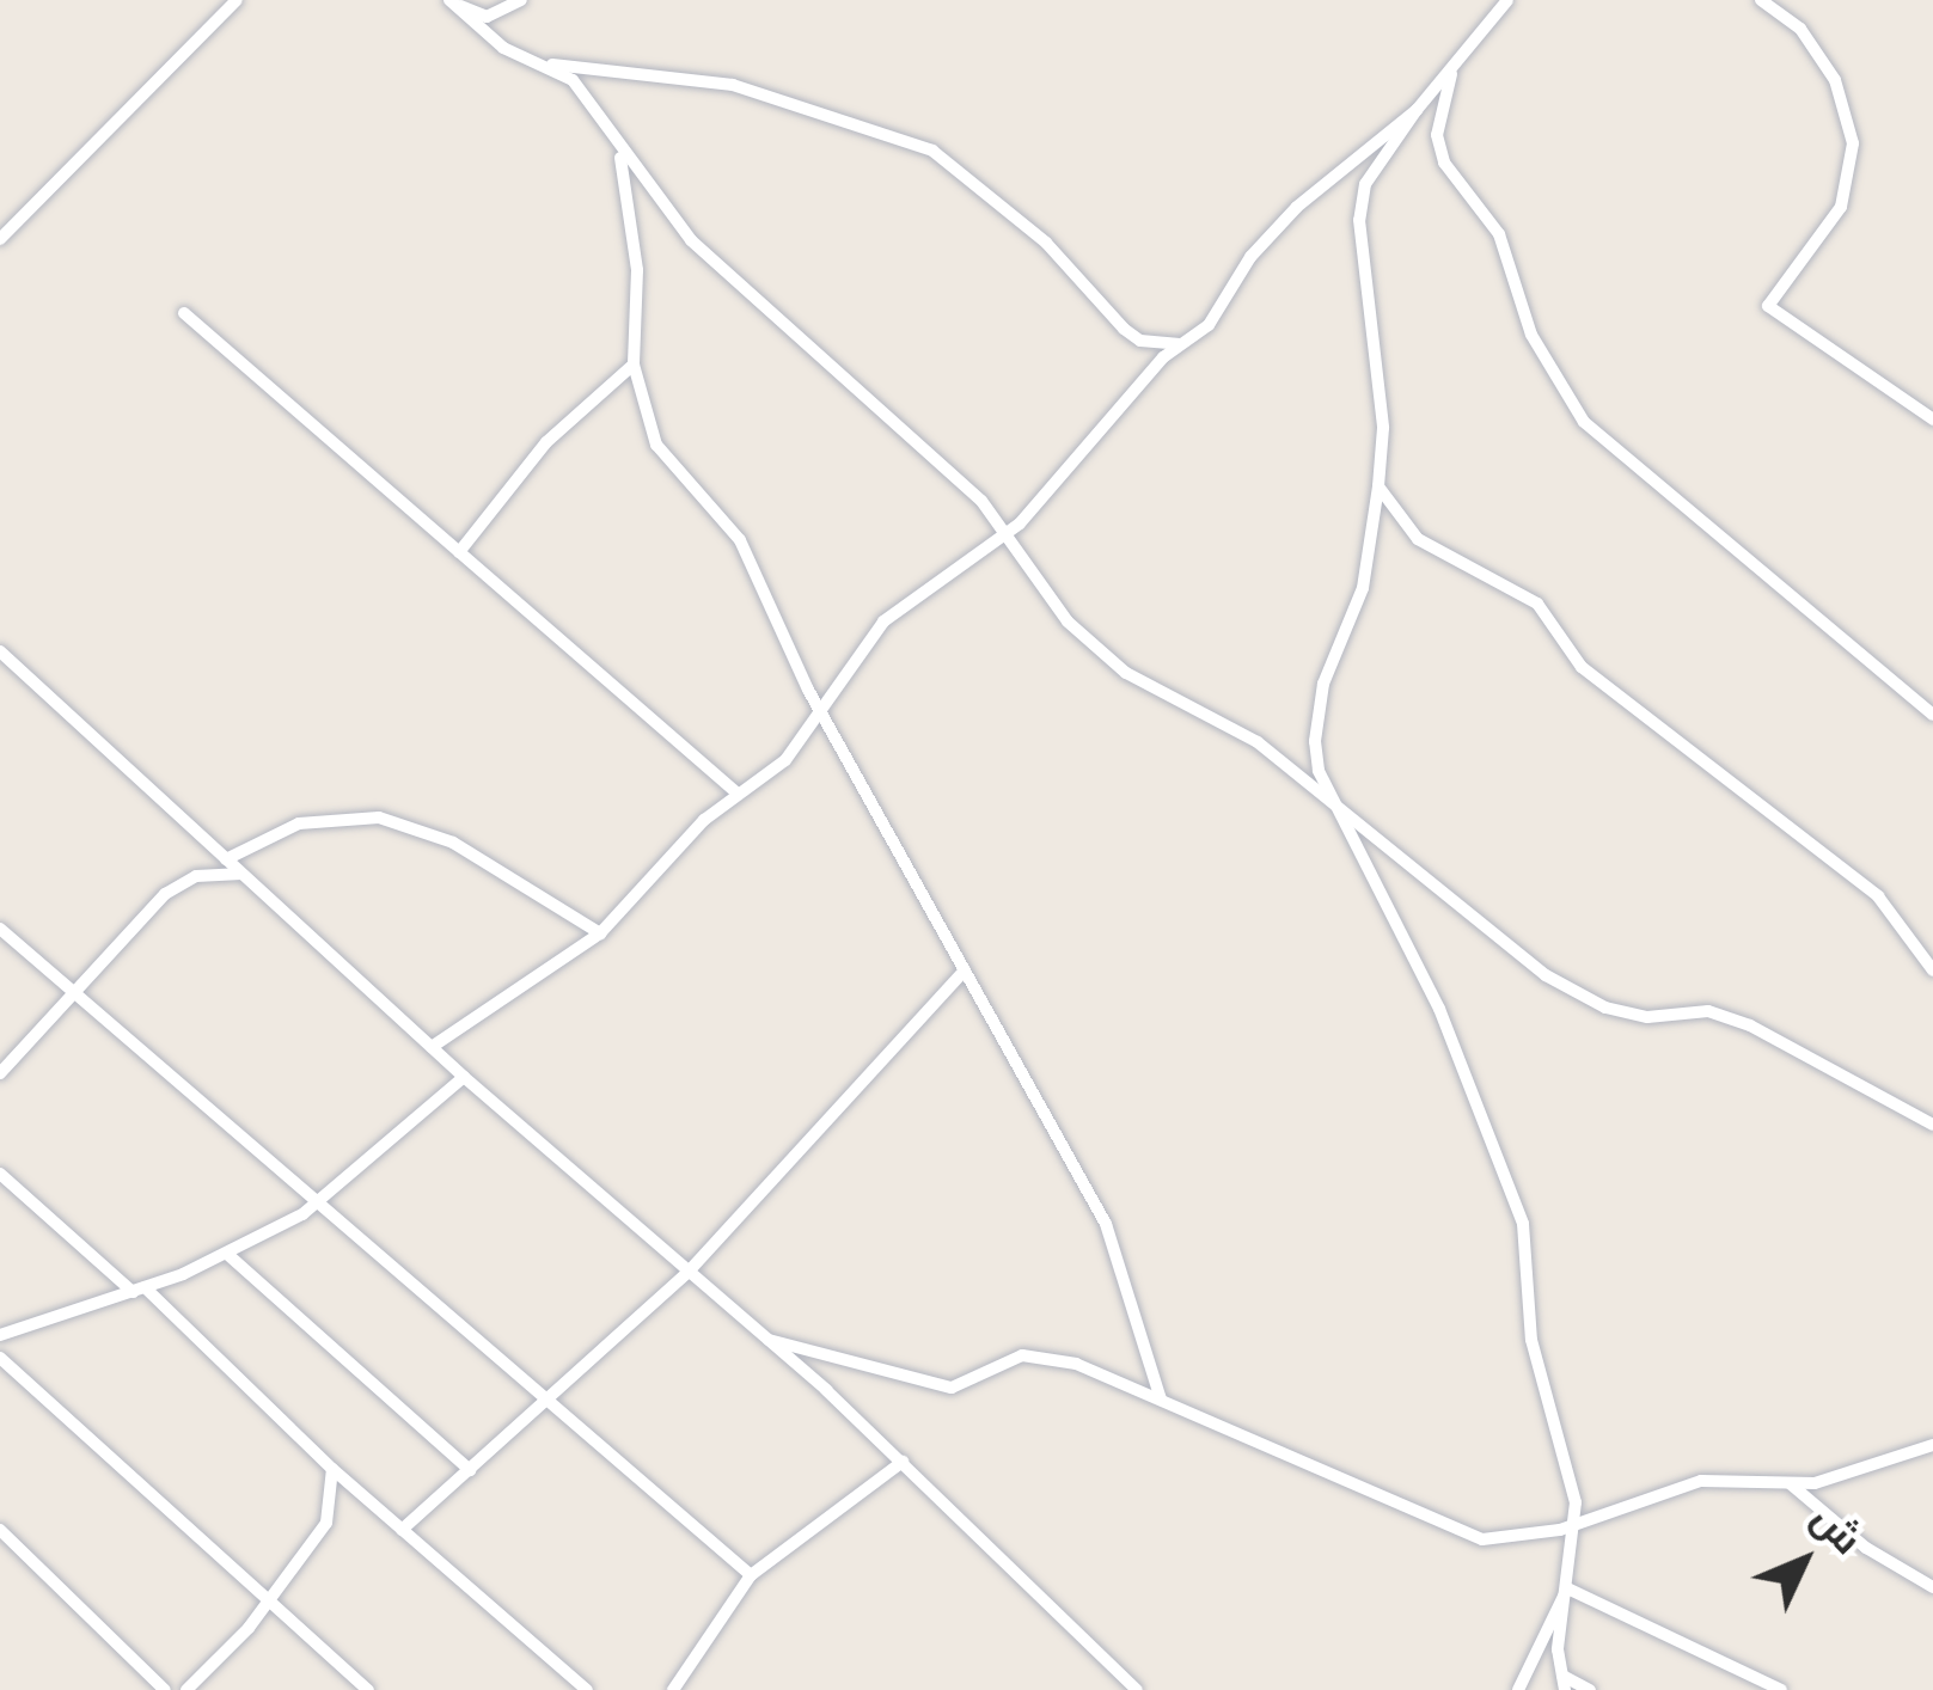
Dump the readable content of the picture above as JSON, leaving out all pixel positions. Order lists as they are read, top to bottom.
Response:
{
  "north": "top right"
}
